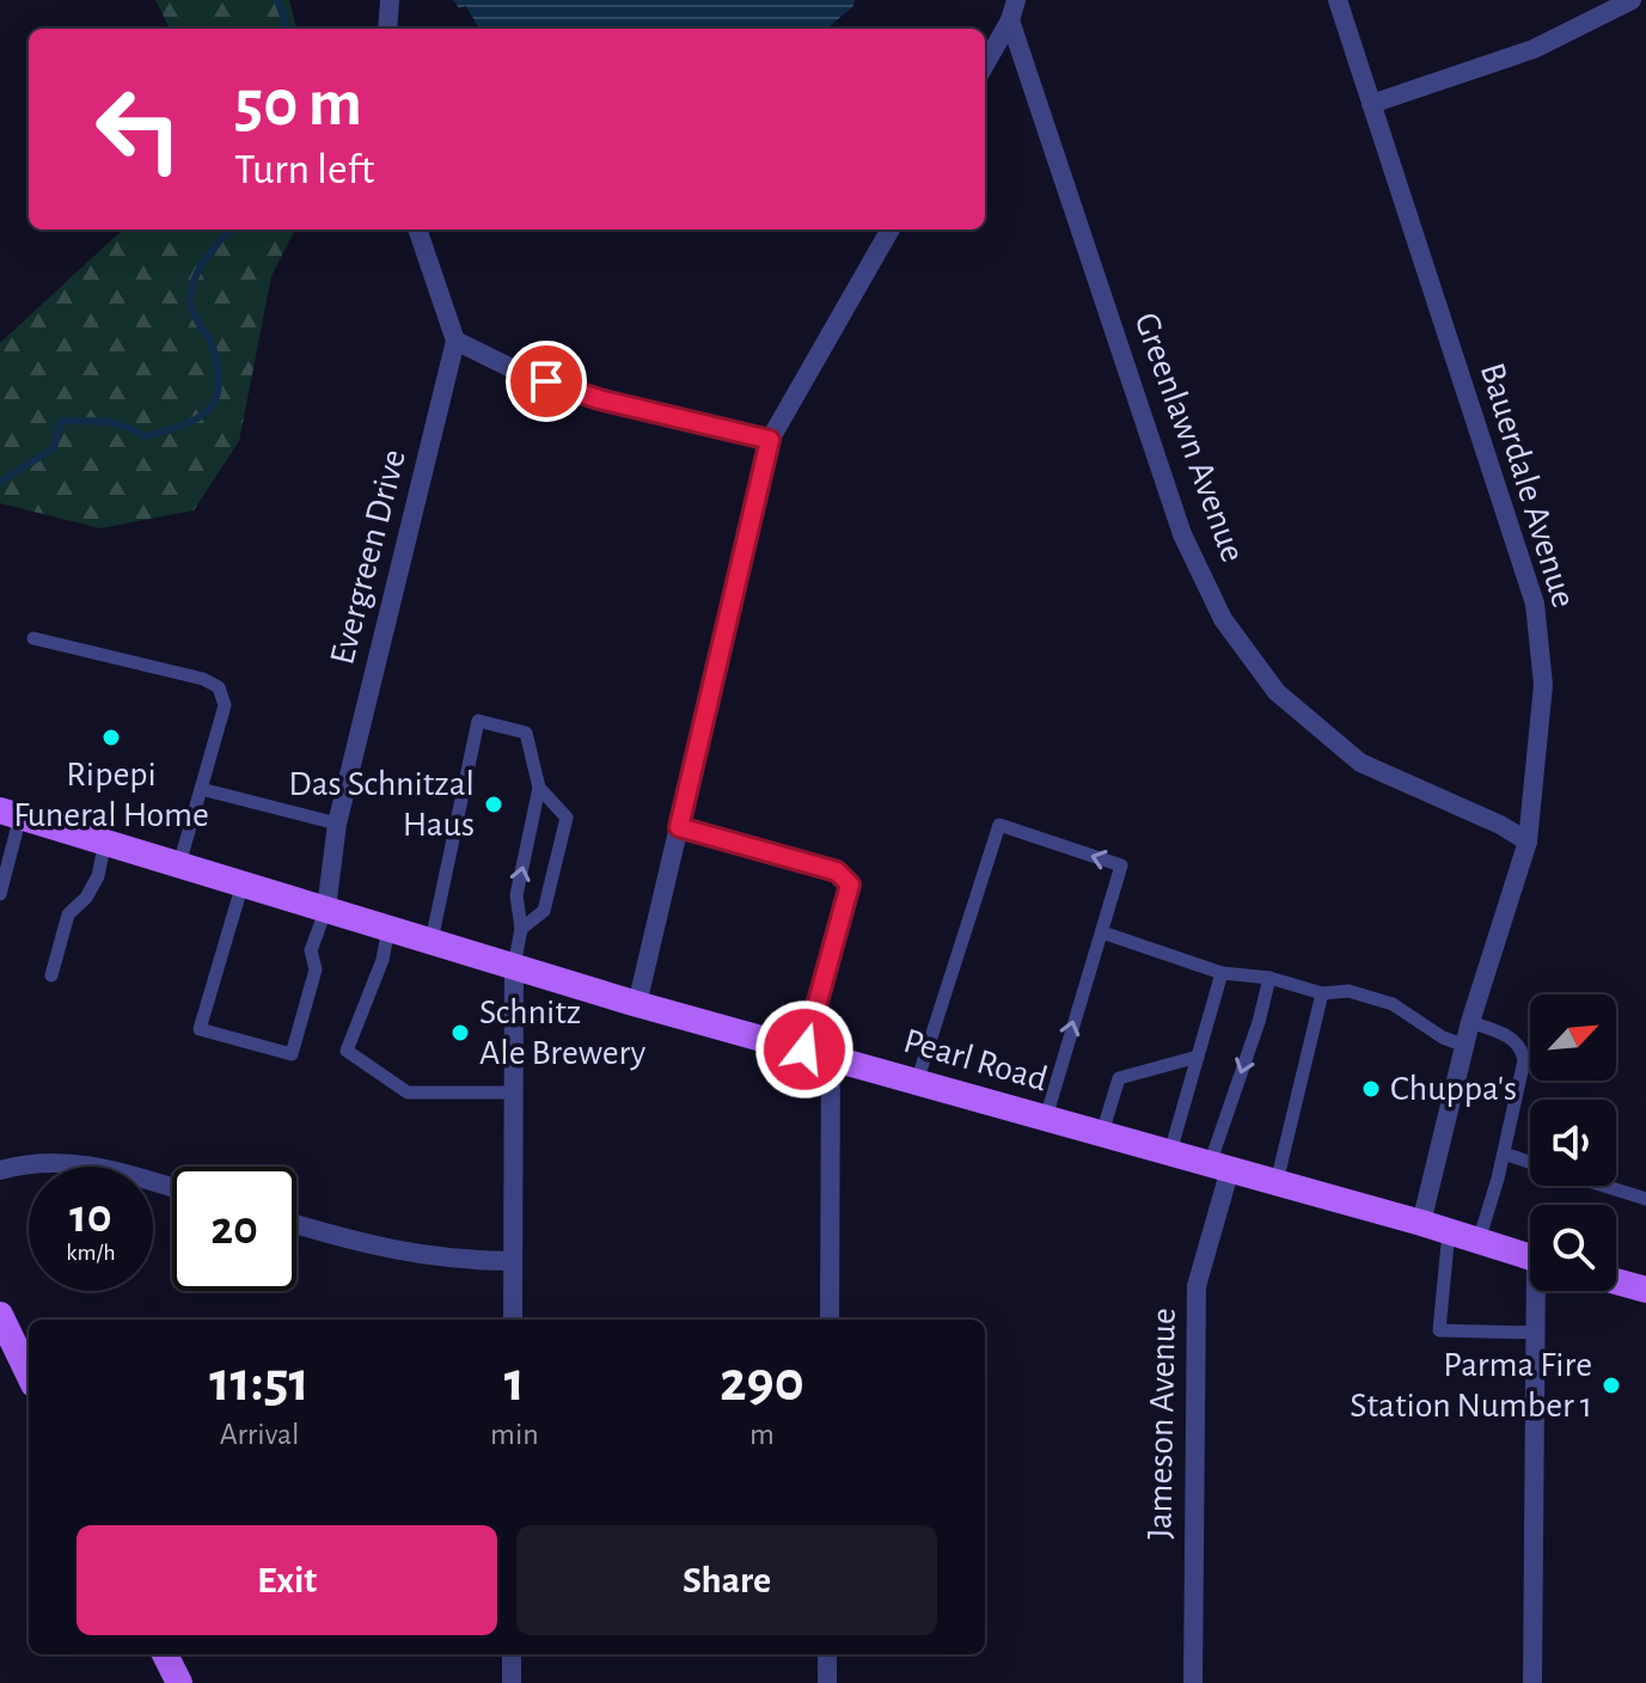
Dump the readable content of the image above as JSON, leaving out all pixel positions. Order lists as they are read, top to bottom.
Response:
{
  "streets": {
    "main road": ["Pearl Road"],
    "street": [
      "Greenlawn Avenue",
      "Bauerdale Avenue",
      "Evergreen Drive",
      "Jameson Avenue"
    ]
  },
  "crossings": [
    ["Greenlawn Avenue", "Bauerdale Avenue"],
    ["Bauerdale Avenue", "Pearl Road"],
    ["Evergreen Drive", "Pearl Road"],
    ["Pearl Road", "Jameson Avenue"]
  ],
  "places": [
    "Ripepi Funeral Home",
    "Das Schnitzal Haus",
    "Schnitz Ale Brewery",
    "Chuppa's",
    "Parma Fire Station Number 1"
  ],
  "north": "top right",
  "page": {
    "turn": ["50 m", "Turn left"],
    "speed": "10 km/h",
    "limit": "20",
    "eta": [
      "11:51",
      "Arrival",
      "1",
      "min",
      "290",
      "m"
    ],
    "buttons": ["Exit", "Share"]
  }
}
